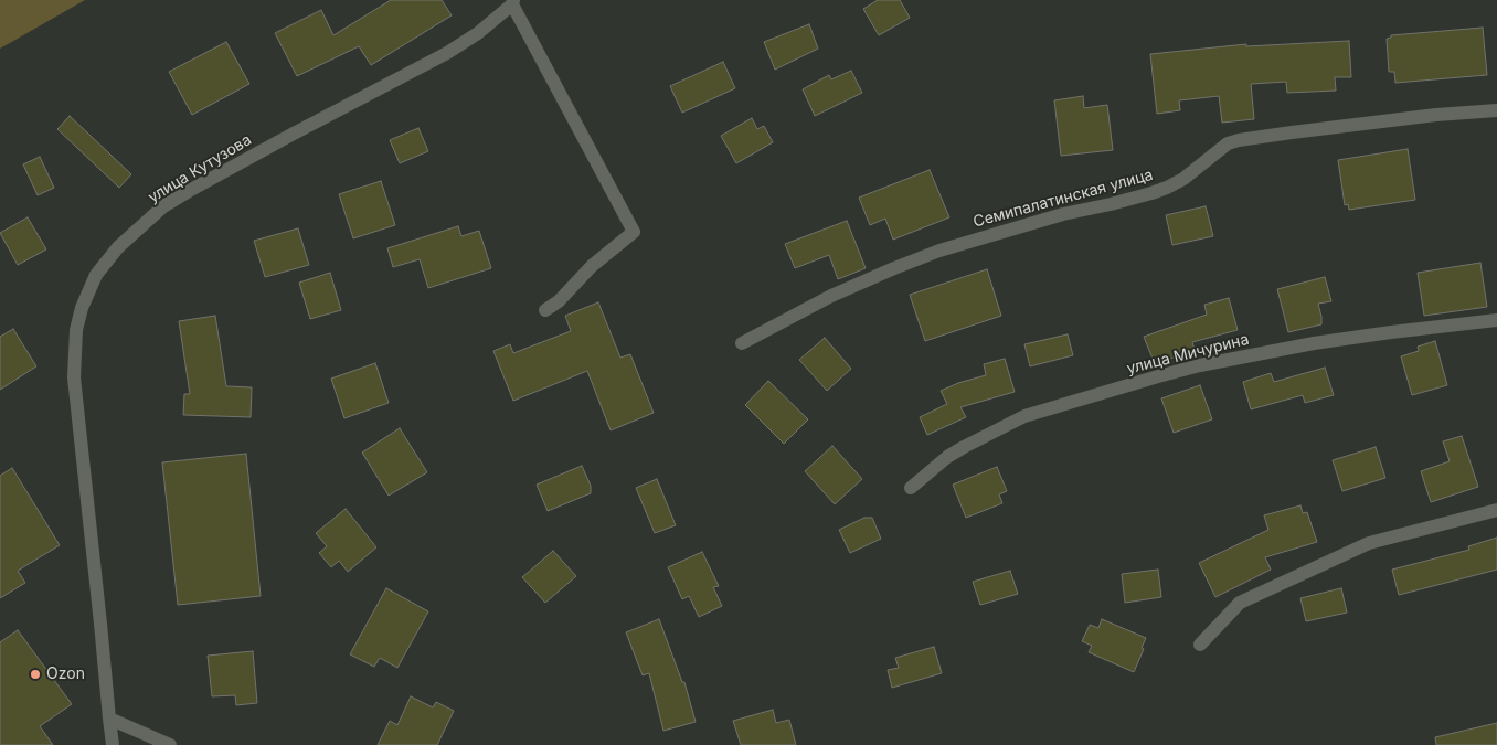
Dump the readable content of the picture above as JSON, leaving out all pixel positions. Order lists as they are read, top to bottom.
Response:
{
  "streets": {
    "street": ["улица Кутузова", "Семипалатинская улица", "улица Мичурина"]
  },
  "places": ["Ozon"]
}
